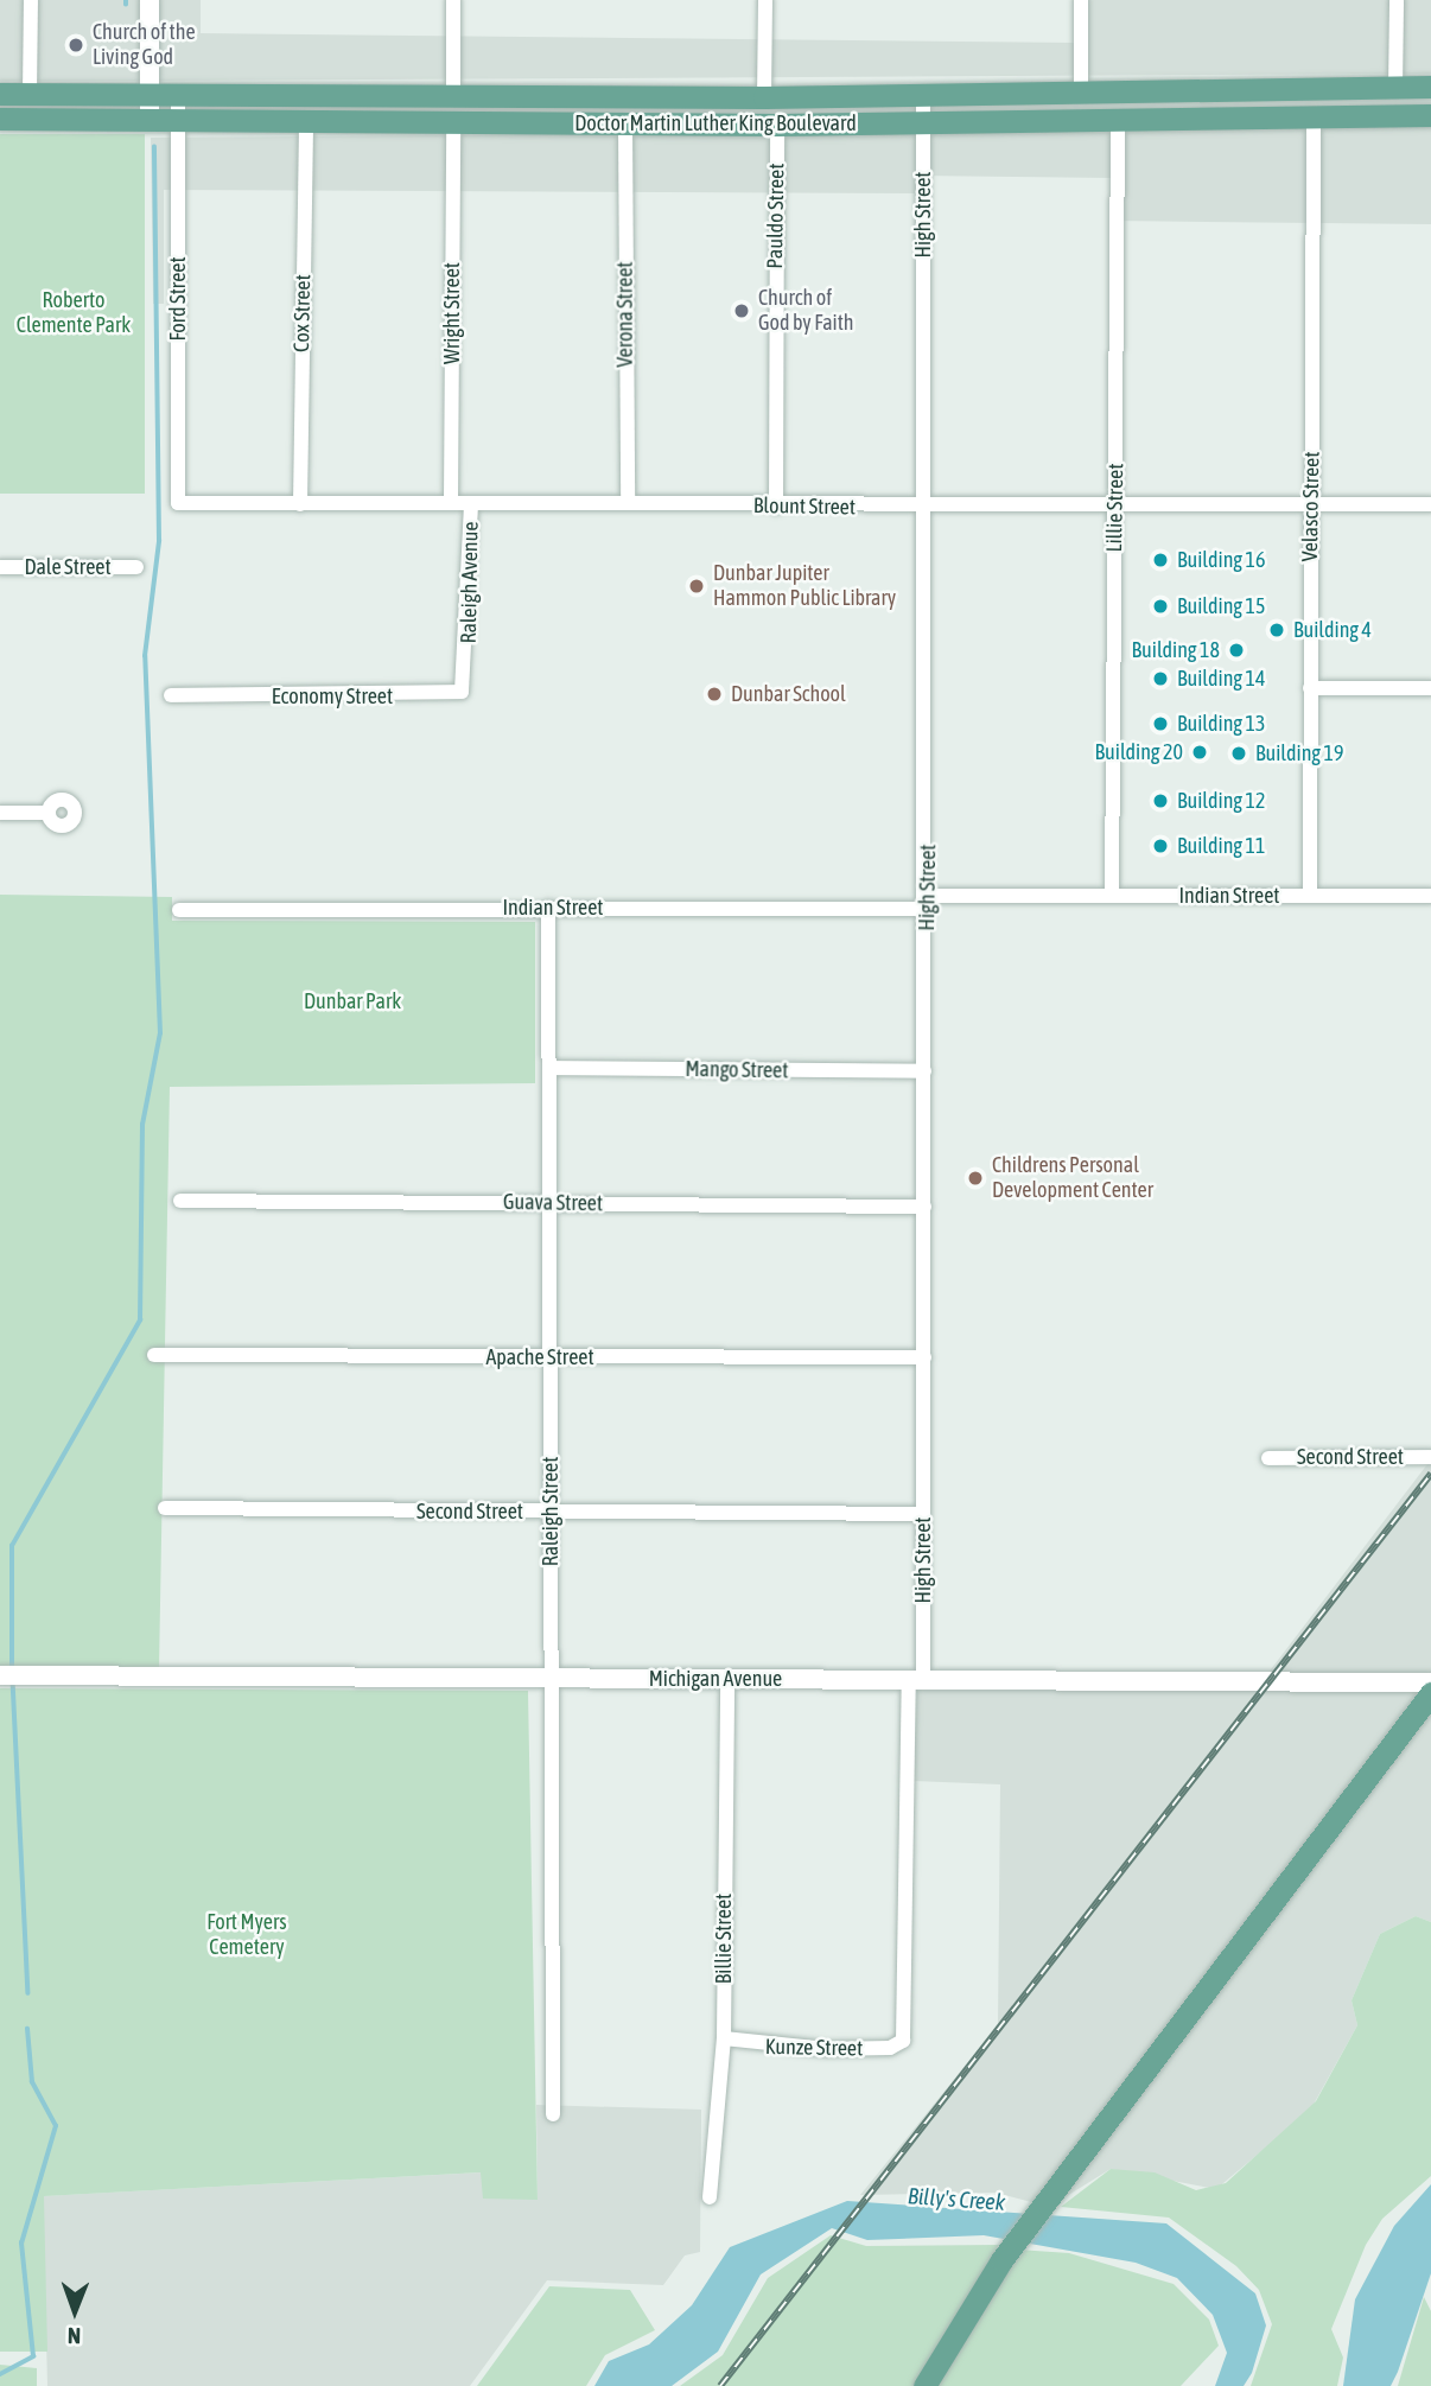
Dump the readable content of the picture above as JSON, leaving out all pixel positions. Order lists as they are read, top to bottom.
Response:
{
  "streets": {
    "main road": ["Doctor Martin Luther King Boulevard"],
    "street": [
      "High Street",
      "Pauldo Street",
      "Ford Street",
      "Cox Street",
      "Wright Street",
      "Verona Street",
      "Blount Street",
      "Velasco Street",
      "Lillie Street",
      "Dale Street",
      "Raleigh Avenue",
      "Economy Street",
      "Indian Street",
      "Mango Street",
      "Guava Street",
      "Apache Street",
      "Second Street",
      "Raleigh Street",
      "Michigan Avenue",
      "Billie Street",
      "Kunze Street"
    ]
  },
  "crossings": [
    ["Doctor Martin Luther King Boulevard", "High Street"],
    ["Doctor Martin Luther King Boulevard", "Pauldo Street"],
    ["Doctor Martin Luther King Boulevard", "Ford Street"],
    ["Doctor Martin Luther King Boulevard", "Cox Street"],
    ["Doctor Martin Luther King Boulevard", "Wright Street"],
    ["Doctor Martin Luther King Boulevard", "Verona Street"],
    ["Doctor Martin Luther King Boulevard", "Velasco Street"],
    ["Doctor Martin Luther King Boulevard", "Lillie Street"],
    ["High Street", "Blount Street"],
    ["High Street", "Indian Street"],
    ["High Street", "Mango Street"],
    ["High Street", "Guava Street"],
    ["High Street", "Apache Street"],
    ["High Street", "Second Street"],
    ["High Street", "Michigan Avenue"],
    ["High Street", "Kunze Street"],
    ["Pauldo Street", "Blount Street"],
    ["Ford Street", "Blount Street"],
    ["Cox Street", "Blount Street"],
    ["Wright Street", "Blount Street"],
    ["Verona Street", "Blount Street"],
    ["Blount Street", "Velasco Street"],
    ["Blount Street", "Lillie Street"],
    ["Blount Street", "Raleigh Avenue"],
    ["Velasco Street", "Indian Street"],
    ["Lillie Street", "Indian Street"],
    ["Raleigh Avenue", "Economy Street"],
    ["Indian Street", "Raleigh Street"],
    ["Mango Street", "Raleigh Street"],
    ["Guava Street", "Raleigh Street"],
    ["Apache Street", "Raleigh Street"],
    ["Second Street", "Raleigh Street"],
    ["Raleigh Street", "Michigan Avenue"],
    ["Michigan Avenue", "Billie Street"],
    ["Billie Street", "Kunze Street"]
  ],
  "water": ["Billy's Creek"],
  "parks": ["Roberto Clemente Park", "Dunbar Park", "Fort Myers Cemetery"],
  "places": [
    "Church of the Living God",
    "Church of God by Faith",
    "Building 16",
    "Dunbar Jupiter Hammon Public Library",
    "Building 15",
    "Building 4",
    "Building 18",
    "Building 14",
    "Dunbar School",
    "Building 13",
    "Building 20",
    "Building 19",
    "Building 12",
    "Building 11",
    "Childrens Personal Development Center"
  ],
  "north": "bottom"
}
